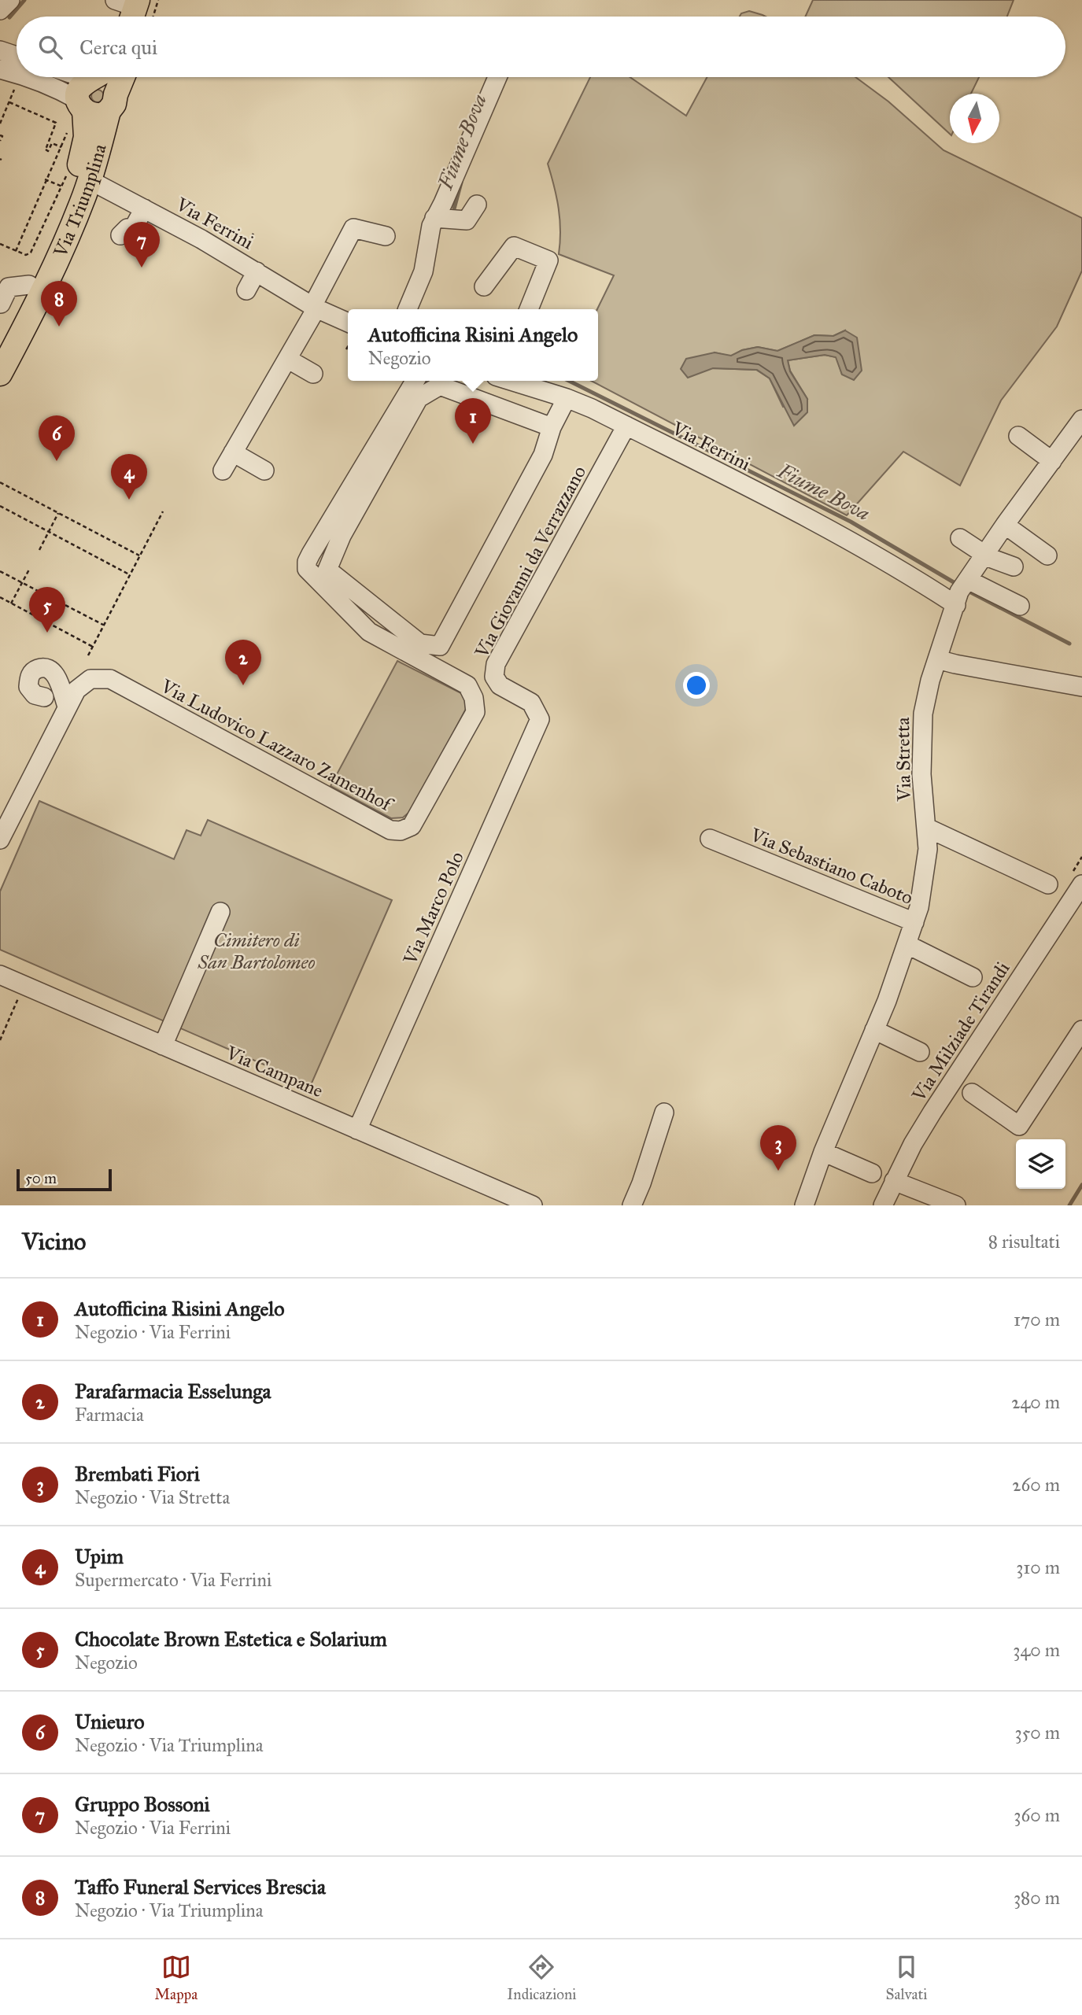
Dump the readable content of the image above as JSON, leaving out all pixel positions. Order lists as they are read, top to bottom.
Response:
{
  "streets": {
    "main road": ["Via Triumplina"],
    "street": [
      "Via Ferrini",
      "Via Giovanni da Verrazzano",
      "Via Ludovico Lazzaro Zamenhof",
      "Via Stretta",
      "Via Sebastiano Caboto",
      "Via Marco Polo",
      "Via Milziade Tirandi",
      "Via Campane"
    ]
  },
  "crossings": [
    ["Via Triumplina", "Via Ferrini"],
    ["Via Ferrini", "Via Giovanni da Verrazzano"],
    ["Via Ferrini", "Via Stretta"],
    ["Via Giovanni da Verrazzano", "Via Marco Polo"],
    ["Via Stretta", "Via Sebastiano Caboto"],
    ["Via Marco Polo", "Via Campane"]
  ],
  "water": ["Fiume Bova"],
  "parks": ["Cimitero di San Bartolomeo"],
  "scale_bar": "50 m",
  "north": "bottom",
  "page": {
    "search": "Cerca qui",
    "pins": [
      "7",
      "8",
      "1",
      "6",
      "4",
      "5",
      "2",
      "3"
    ],
    "popup": ["Autofficina Risini Angelo", "Negozio"],
    "scale": "50 m",
    "heading": ["Vicino", "8 risultati"],
    "list": [
      {
        "mark": "1",
        "name": "Autofficina Risini Angelo",
        "note": "Negozio · Via Ferrini",
        "value": "170 m"
      },
      {
        "mark": "2",
        "name": "Parafarmacia Esselunga",
        "note": "Farmacia",
        "value": "240 m"
      },
      {
        "mark": "3",
        "name": "Brembati Fiori",
        "note": "Negozio · Via Stretta",
        "value": "260 m"
      },
      {
        "mark": "4",
        "name": "Upim",
        "note": "Supermercato · Via Ferrini",
        "value": "310 m"
      },
      {
        "mark": "5",
        "name": "Chocolate Brown Estetica e Solarium",
        "note": "Negozio",
        "value": "340 m"
      },
      {
        "mark": "6",
        "name": "Unieuro",
        "note": "Negozio · Via Triumplina",
        "value": "350 m"
      },
      {
        "mark": "7",
        "name": "Gruppo Bossoni",
        "note": "Negozio · Via Ferrini",
        "value": "360 m"
      },
      {
        "mark": "8",
        "name": "Taffo Funeral Services Brescia",
        "note": "Negozio · Via Triumplina",
        "value": "380 m"
      }
    ],
    "nav": ["Mappa", "Indicazioni", "Salvati"]
  }
}
